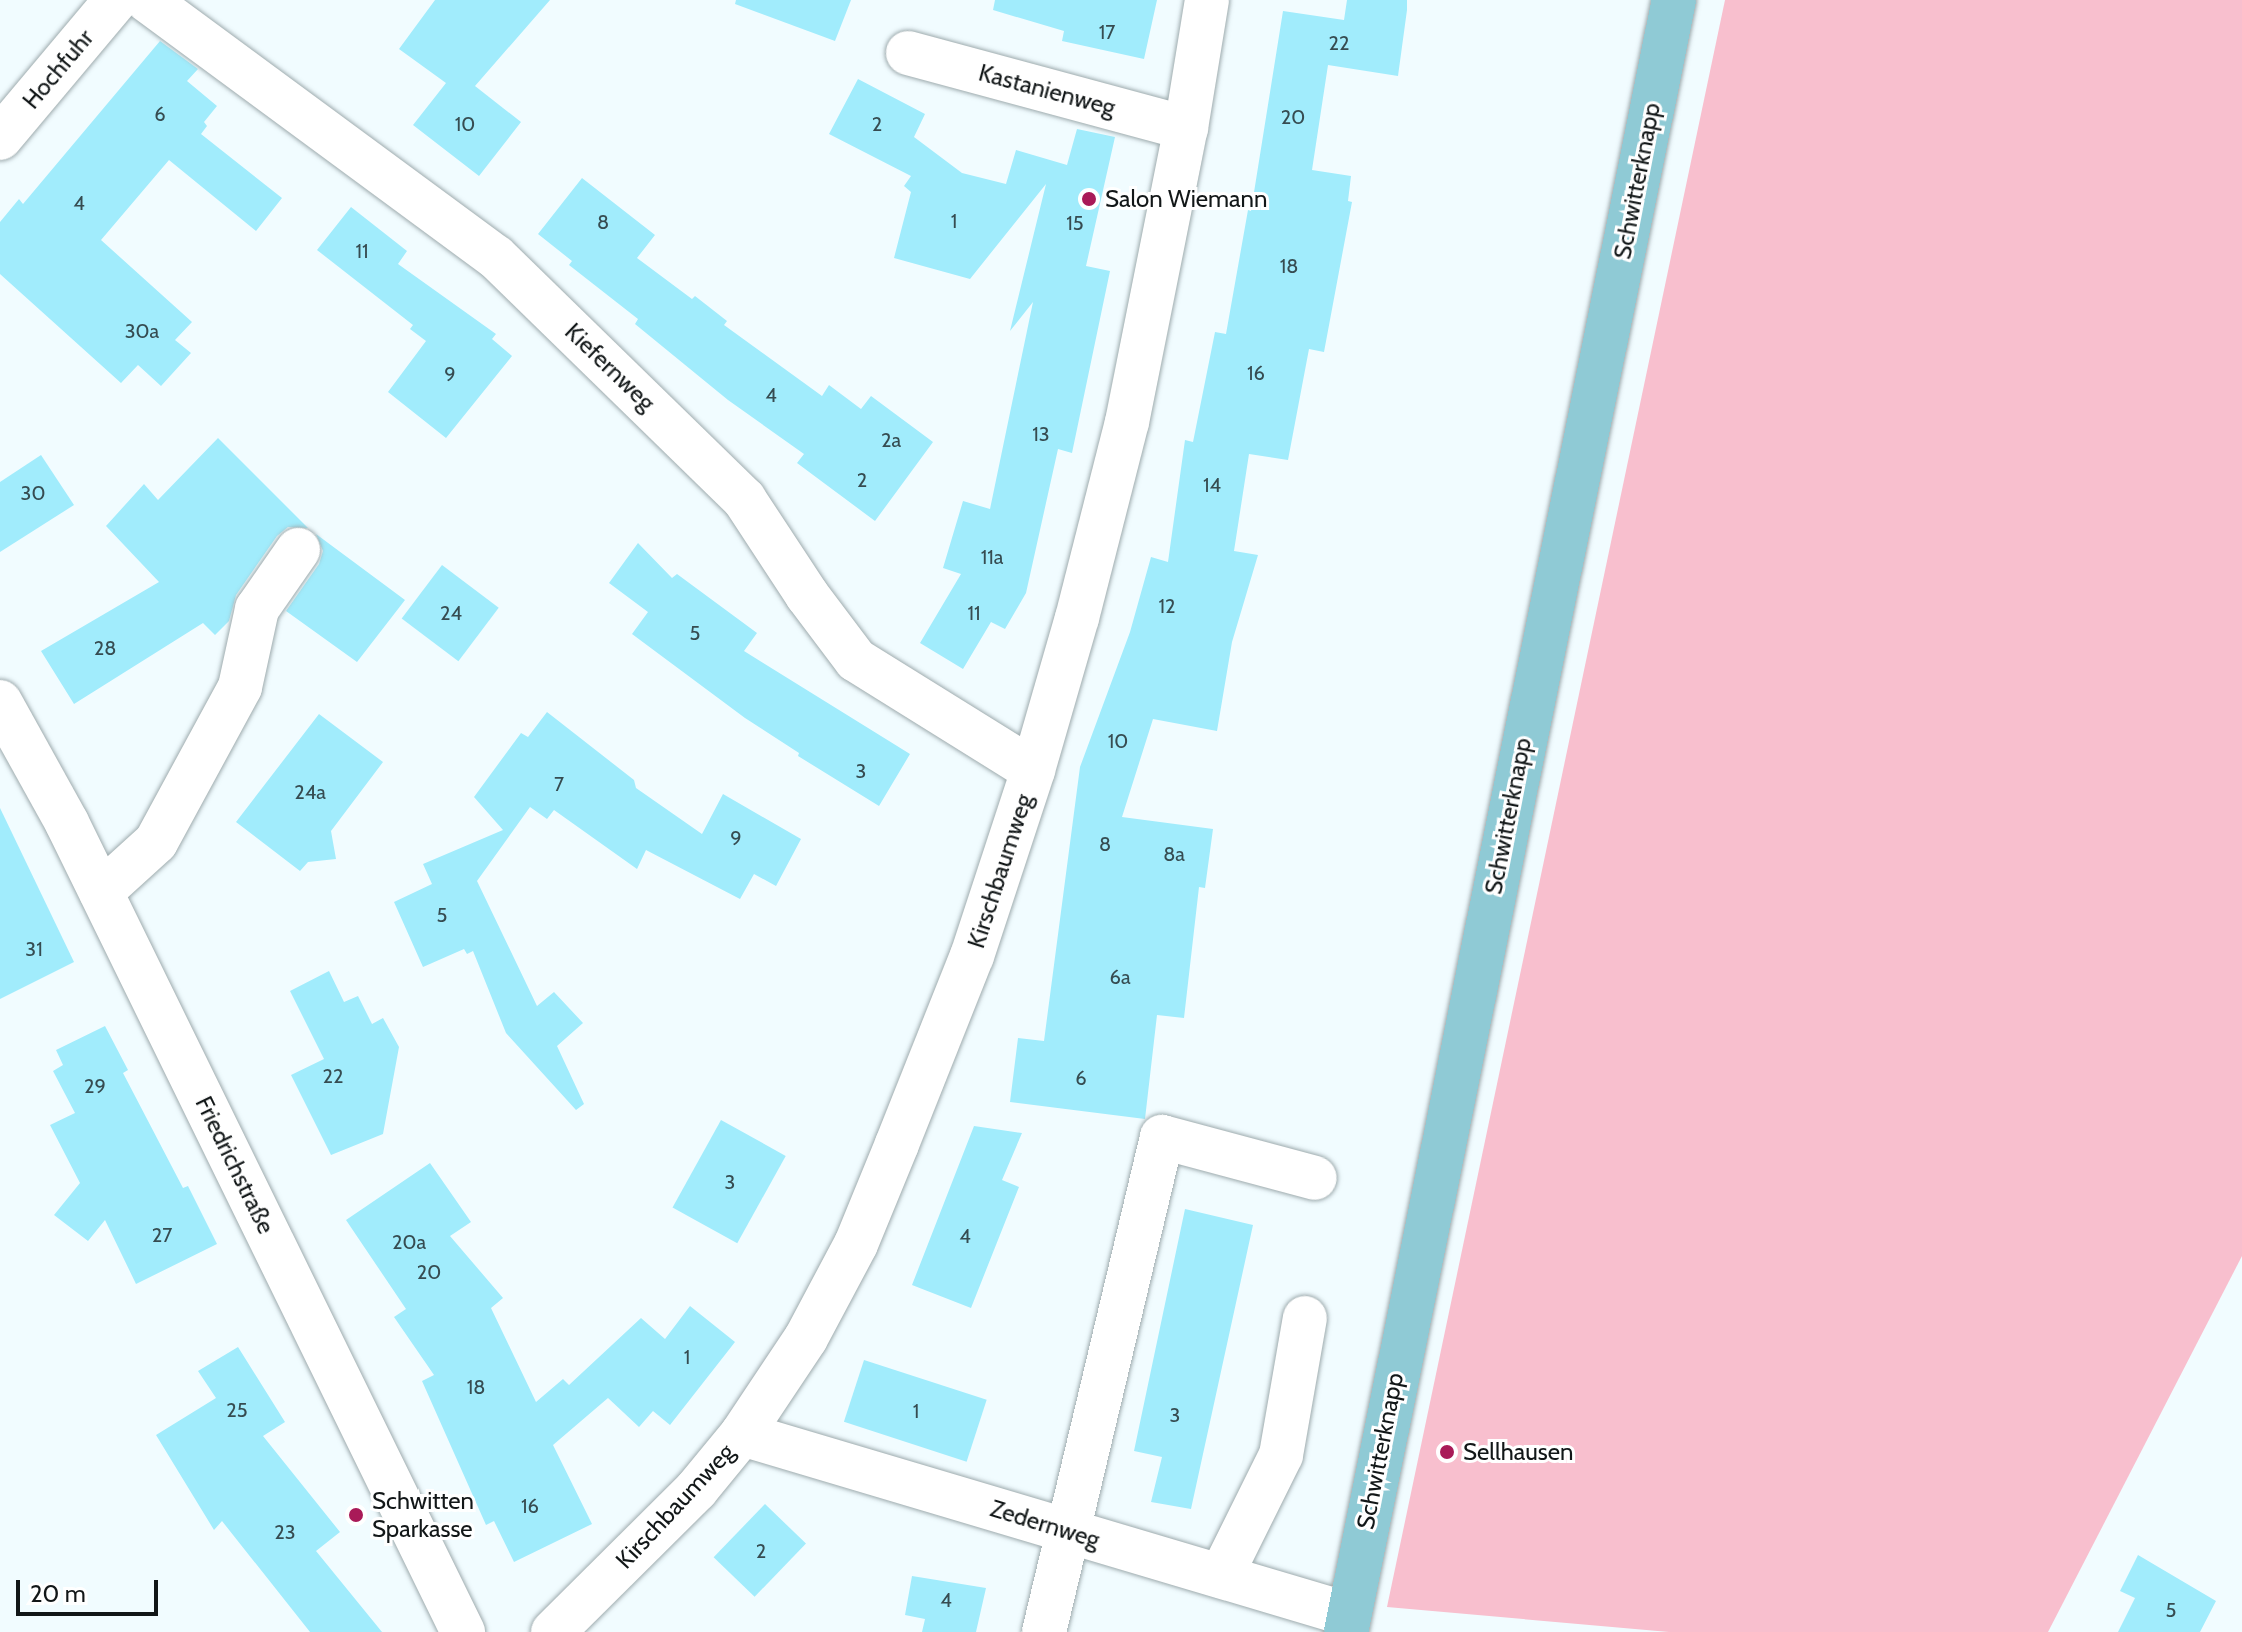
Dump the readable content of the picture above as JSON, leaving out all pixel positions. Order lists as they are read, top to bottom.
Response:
{
  "streets": {
    "main road": ["Schwitterknapp"],
    "street": [
      "Hochfuhr",
      "Kastanienweg",
      "Kiefernweg",
      "Kirschbaumweg",
      "Friedrichstraße",
      "Zedernweg"
    ]
  },
  "crossings": [
    ["Kastanienweg", "Kirschbaumweg"],
    ["Schwitterknapp", "Zedernweg"],
    ["Kiefernweg", "Kirschbaumweg"],
    ["Kirschbaumweg", "Zedernweg"]
  ],
  "places": ["Salon Wiemann", "Sellhausen", "Schwitten Sparkasse"],
  "house_numbers": [
    "17",
    "22",
    "6",
    "20",
    "10",
    "2",
    "4",
    "1",
    "8",
    "15",
    "11",
    "18",
    "30a",
    "16",
    "9",
    "4",
    "13",
    "2a",
    "2",
    "14",
    "30",
    "11a",
    "12",
    "24",
    "11",
    "5",
    "28",
    "10",
    "3",
    "7",
    "24a",
    "9",
    "8",
    "8a",
    "5",
    "31",
    "6a",
    "22",
    "6",
    "29",
    "3",
    "27",
    "4",
    "20a",
    "20",
    "1",
    "18",
    "25",
    "1",
    "3",
    "16",
    "23",
    "2",
    "4",
    "5"
  ],
  "scale_bar": "20 m"
}
